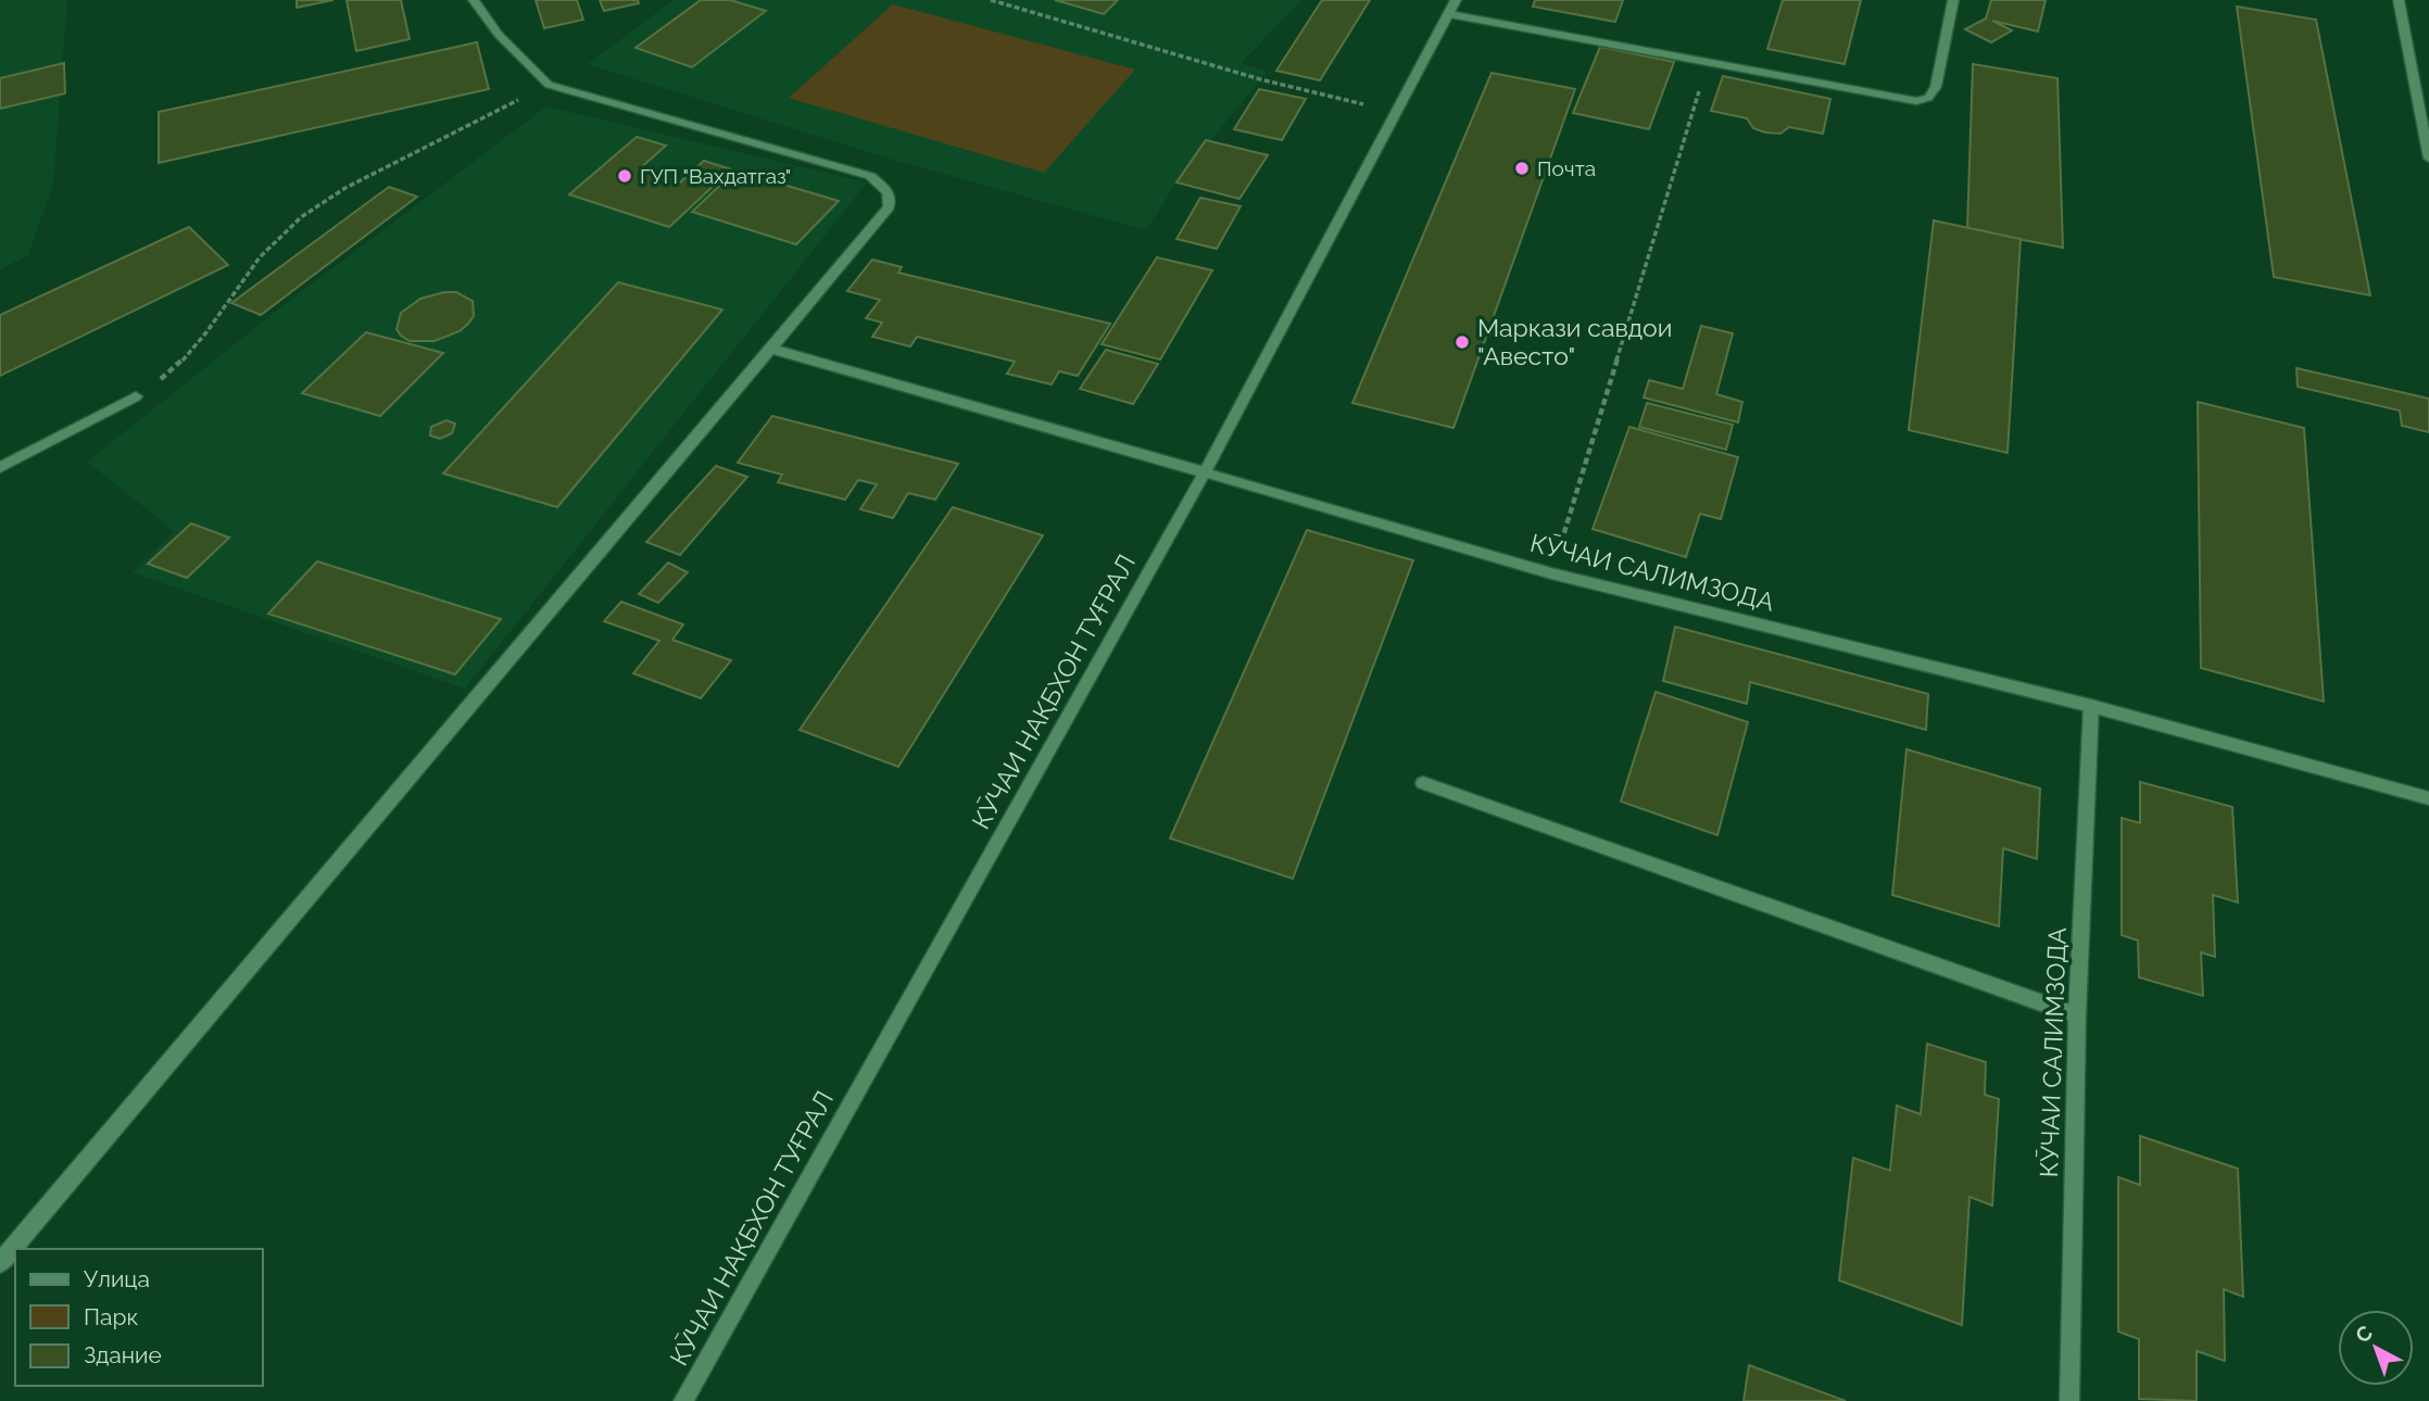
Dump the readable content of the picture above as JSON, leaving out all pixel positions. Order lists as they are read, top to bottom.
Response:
{
  "streets": {
    "street": ["КӮЧАИ САЛИМЗОДА", "КӮЧАИ НАҚБХОН ТУҒРАЛ"]
  },
  "crossings": [
    ["КӮЧАИ САЛИМЗОДА", "КӮЧАИ НАҚБХОН ТУҒРАЛ"]
  ],
  "places": ["Почта", "ГУП \"Вахдатгаз\"", "Маркази савдои \"Авесто\""],
  "legend": ["Улица", "Парк", "Здание"],
  "north": "top left"
}
